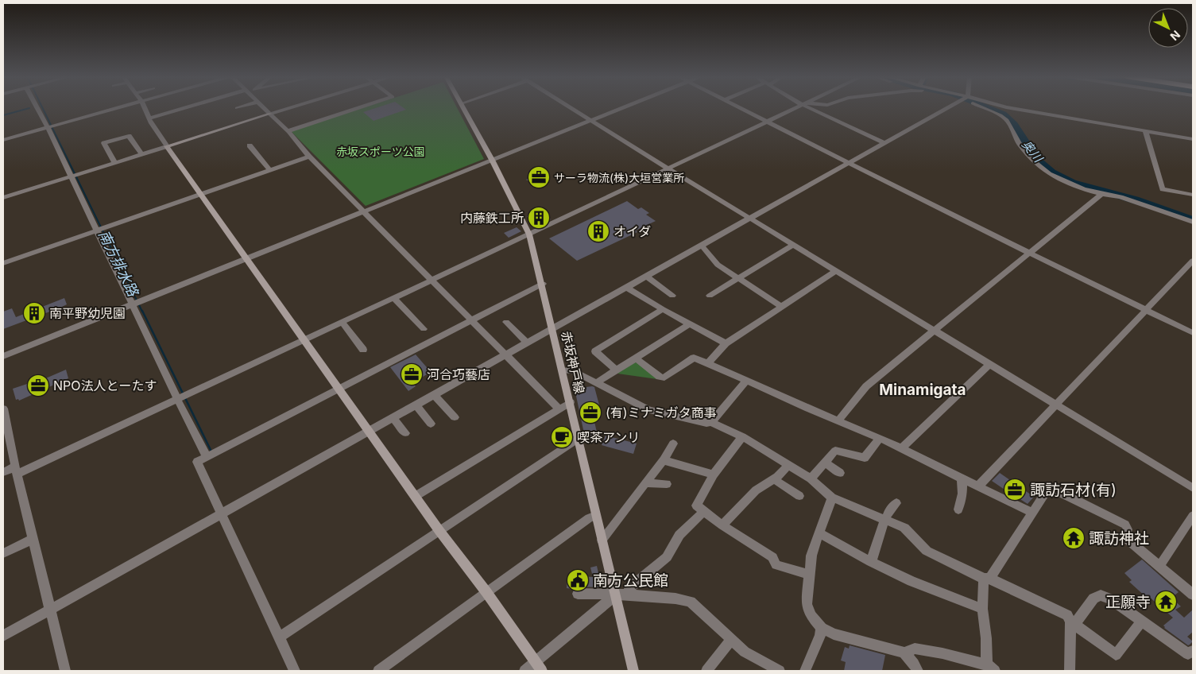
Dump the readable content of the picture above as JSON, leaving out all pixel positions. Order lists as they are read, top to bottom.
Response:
{
  "streets": {
    "street": ["赤坂神戸線"]
  },
  "districts": ["Minamigata"],
  "water": ["奥川", "南方排水路"],
  "parks": ["赤坂スポーツ公園"],
  "places": {
    "office": [
      "サーラ物流(株)大垣営業所",
      "河合巧藝店",
      "NPO法人とーたす",
      "(有)ミナミガタ商事",
      "諏訪石材(有)"
    ],
    "building": ["内藤鉄工所", "オイダ", "南平野幼児園"],
    "cafe": ["喫茶アンリ"],
    "temple": ["諏訪神社", "正願寺"],
    "public building": ["南方公民館"]
  },
  "north": "bottom right"
}
